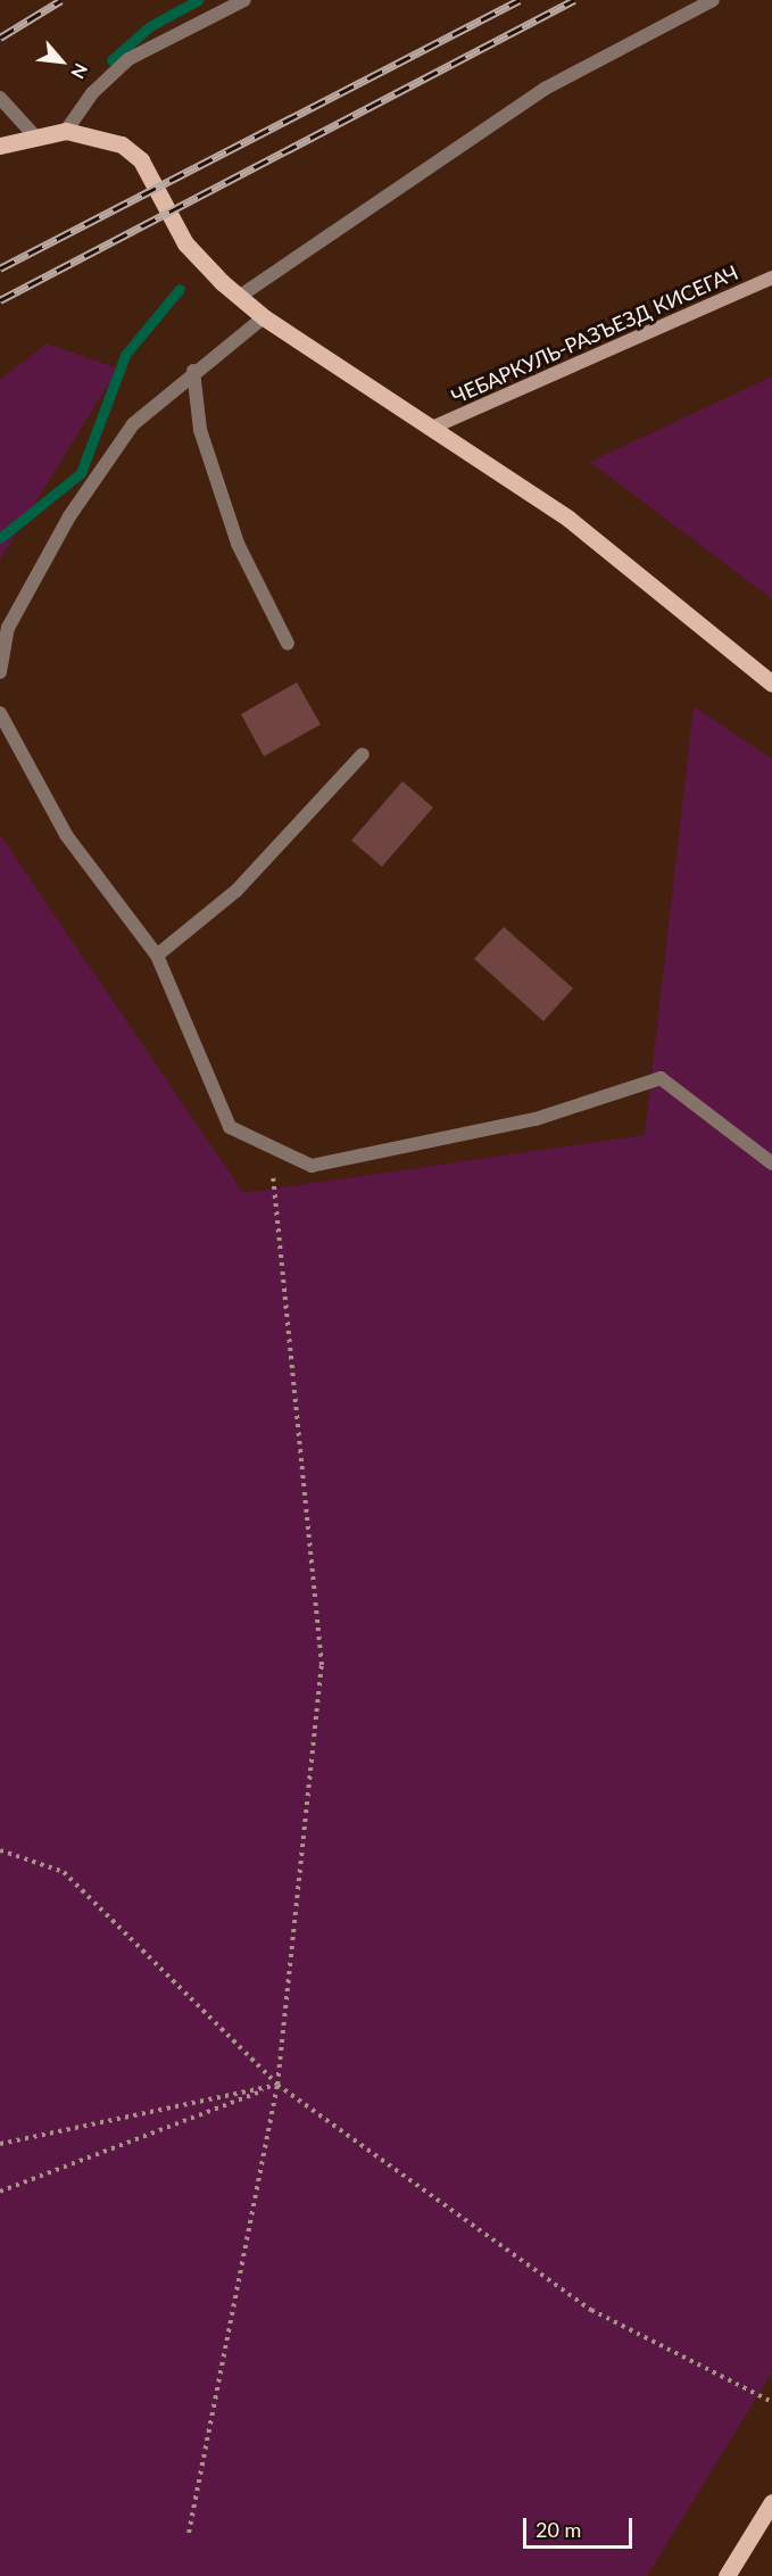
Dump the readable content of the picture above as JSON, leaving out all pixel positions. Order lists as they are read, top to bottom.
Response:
{
  "streets": {
    "street": ["ЧЕБАРКУЛЬ-РАЗЪЕЗД КИСЕГАЧ"]
  },
  "scale_bar": "20 m",
  "north": "bottom right"
}
